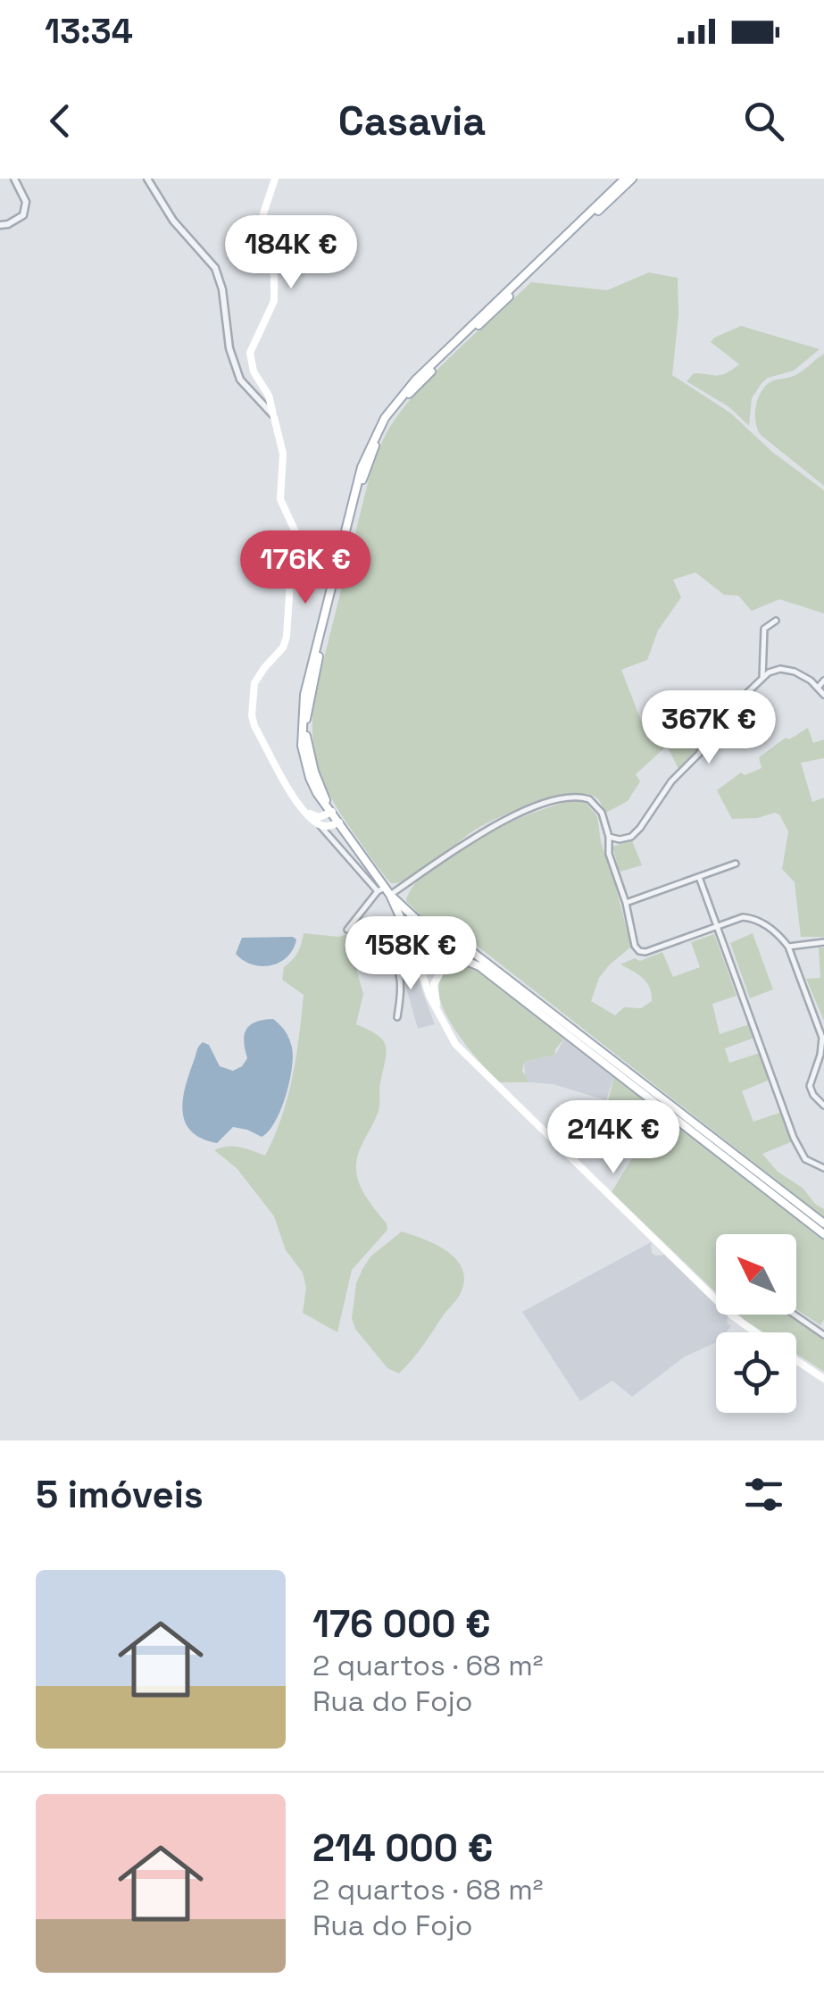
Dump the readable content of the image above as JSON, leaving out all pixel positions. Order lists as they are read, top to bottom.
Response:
{
  "north": "top left",
  "page": {
    "status": "13:34",
    "header": "Casavia",
    "price": [
      "184K €",
      "176K €",
      "367K €",
      "158K €",
      "214K €"
    ],
    "heading": "5 imóveis",
    "list": [
      {
        "name": "176 000 €",
        "note": "2 quartos · 68 m² · Rua do Fojo"
      },
      {
        "name": "214 000 €",
        "note": "2 quartos · 68 m² · Rua do Fojo"
      }
    ]
  }
}
